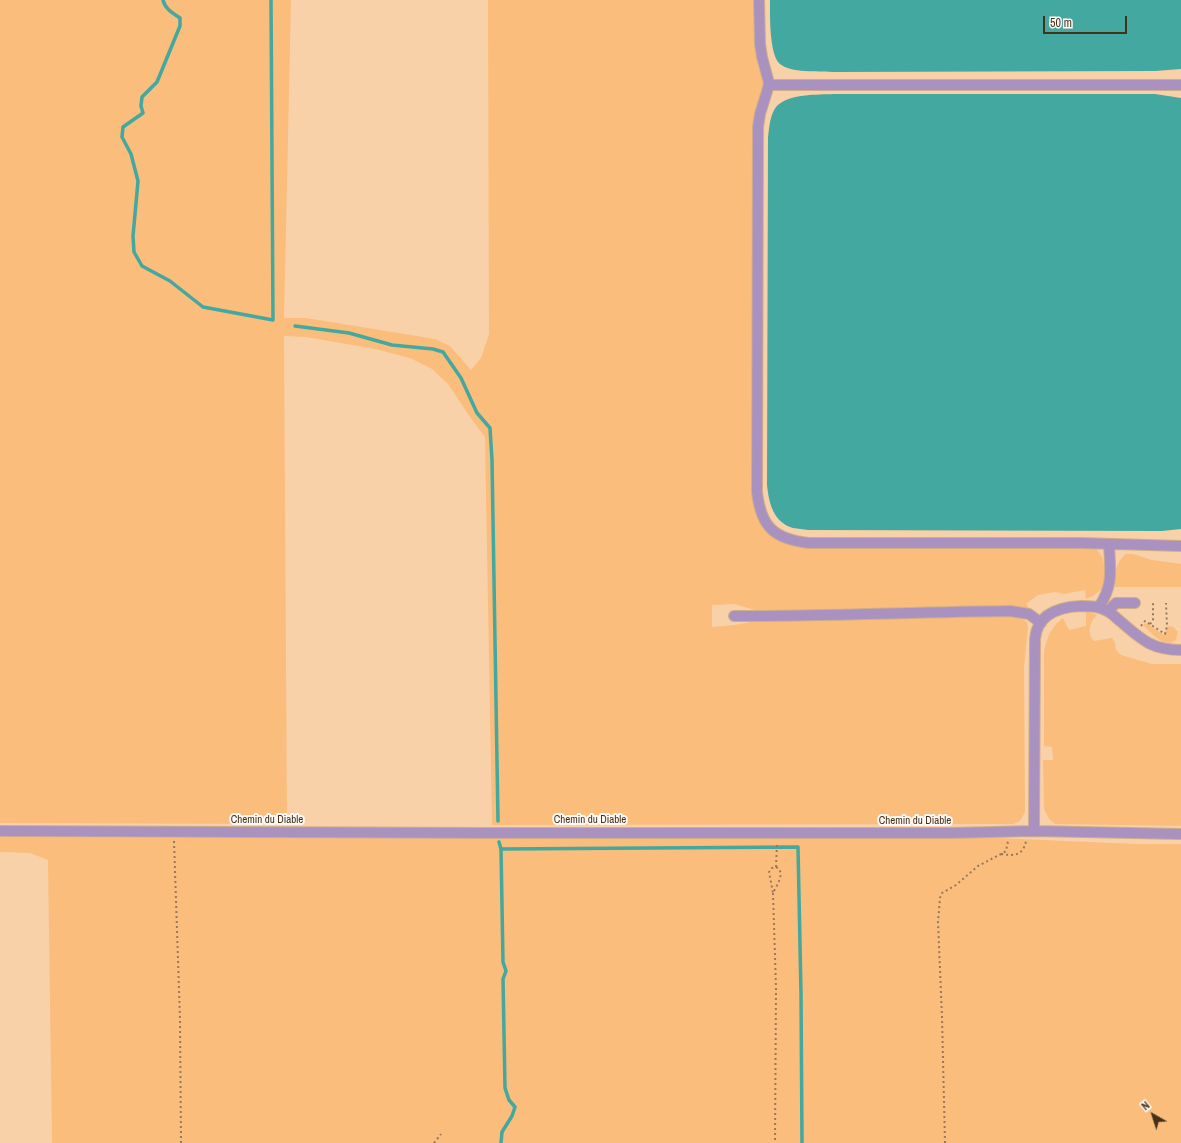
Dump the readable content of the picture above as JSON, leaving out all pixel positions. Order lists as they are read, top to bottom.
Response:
{
  "streets": {
    "street": ["Chemin du Diable"]
  },
  "scale_bar": "50 m",
  "north": "top left"
}
